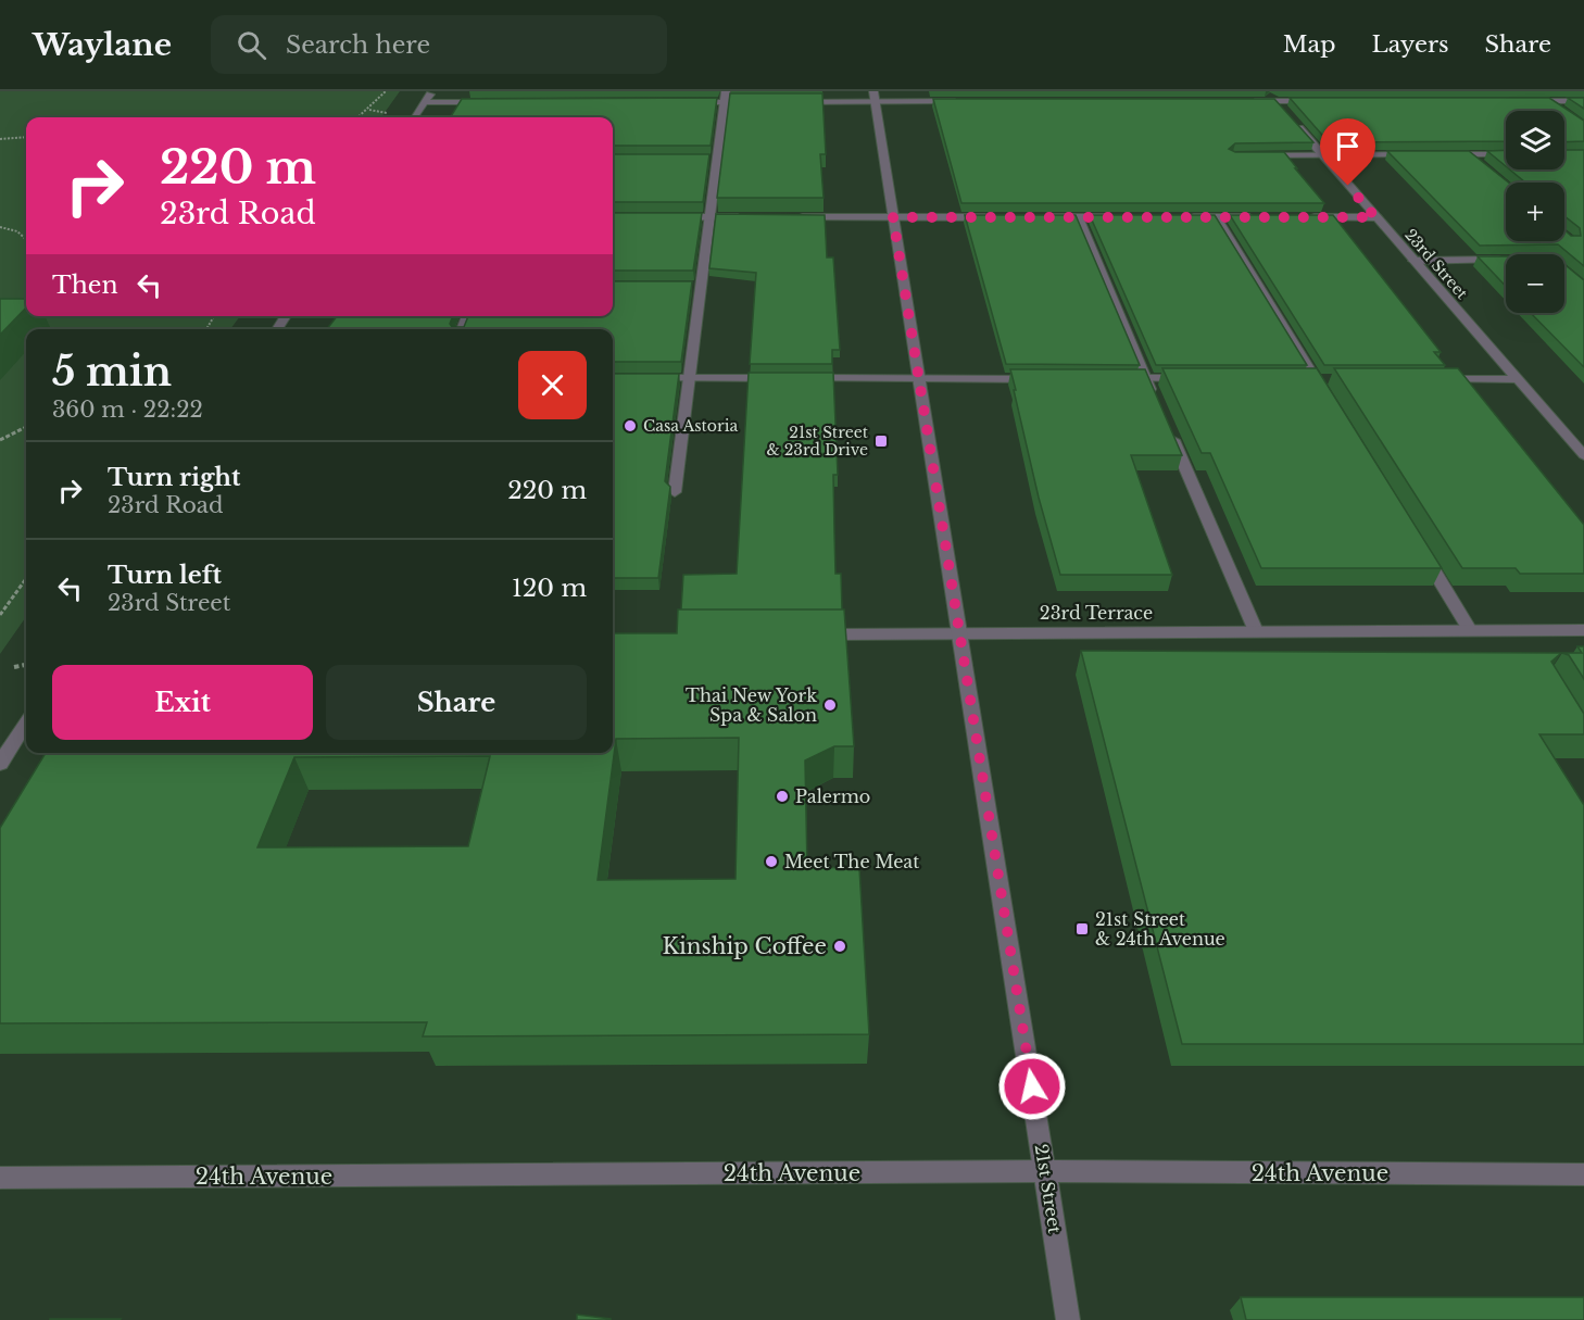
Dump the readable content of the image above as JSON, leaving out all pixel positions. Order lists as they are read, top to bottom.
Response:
{
  "streets": {
    "street": [
      "23rd Street",
      "23rd Terrace",
      "24th Avenue",
      "21st Street"
    ]
  },
  "crossings": [
    ["23rd Terrace", "21st Street"],
    ["24th Avenue", "21st Street"]
  ],
  "places": {
    "other": [
      "Casa Astoria",
      "Thai New York Spa & Salon",
      "Palermo",
      "Meet The Meat",
      "Kinship Coffee"
    ],
    "transit": ["21st Street & 23rd Drive", "21st Street & 24th Avenue"]
  },
  "page": {
    "header": "Waylane",
    "search": "Search here",
    "nav": ["Map", "Layers", "Share"],
    "map_buttons": ["+", "−"],
    "turn": ["220 m", "23rd Road"],
    "then": "Then",
    "heading": ["5 min", "360 m · 22:22"],
    "list": [
      {
        "name": "Turn right",
        "note": "23rd Road",
        "value": "220 m"
      },
      {
        "name": "Turn left",
        "note": "23rd Street",
        "value": "120 m"
      }
    ],
    "buttons": ["Exit", "Share"]
  }
}
